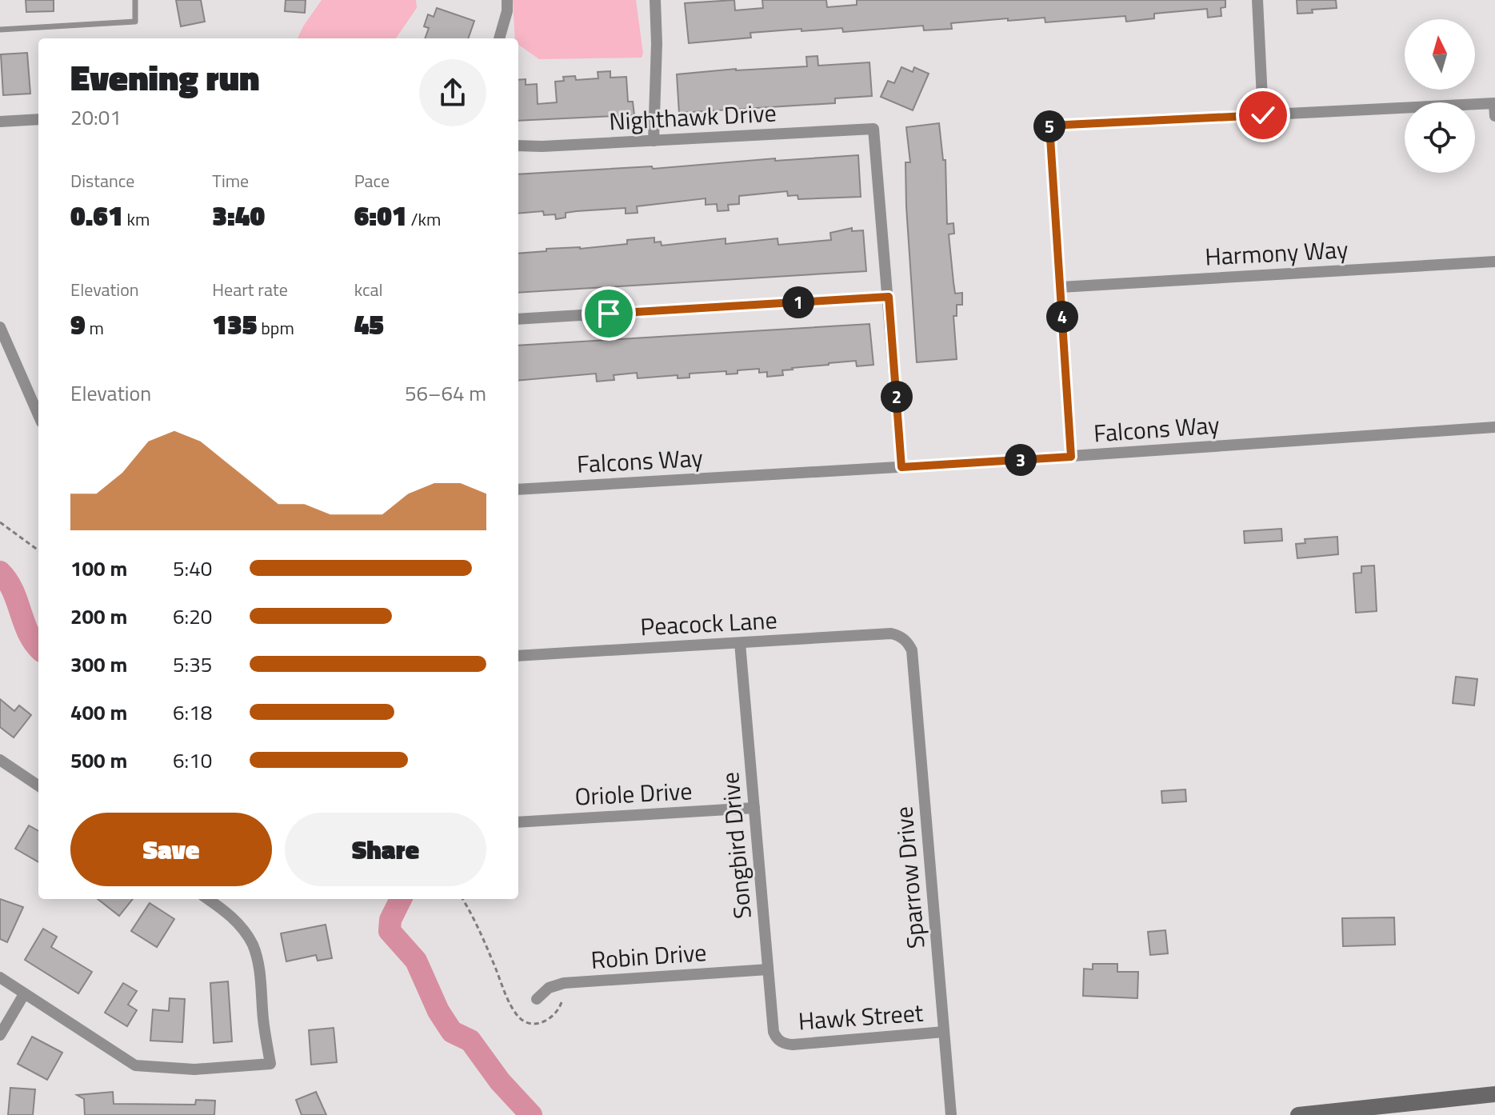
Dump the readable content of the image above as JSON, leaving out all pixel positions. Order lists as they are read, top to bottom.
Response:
{
  "streets": {
    "street": [
      "Nighthawk Drive",
      "Harmony Way",
      "Falcons Way",
      "Peacock Lane",
      "Oriole Drive",
      "Songbird Drive",
      "Sparrow Drive",
      "Robin Drive",
      "Hawk Street"
    ]
  },
  "crossings": [
    ["Peacock Lane", "Songbird Drive"],
    ["Peacock Lane", "Sparrow Drive"],
    ["Oriole Drive", "Songbird Drive"],
    ["Songbird Drive", "Robin Drive"],
    ["Songbird Drive", "Hawk Street"],
    ["Sparrow Drive", "Hawk Street"]
  ],
  "north": "top",
  "page": {
    "heading": ["Evening run", "20:01"],
    "pins": [
      "5",
      "1",
      "4",
      "2",
      "3"
    ],
    "stats": [
      ["Distance", "0.61 km"],
      ["Time", "3:40"],
      ["Pace", "6:01 /km"],
      ["Elevation", "9 m"],
      ["Heart rate", "135 bpm"],
      ["kcal", "45"]
    ],
    "chart": ["Elevation", "56–64 m"],
    "list": [
      {
        "name": "100 m",
        "note": "5:40"
      },
      {
        "name": "200 m",
        "note": "6:20"
      },
      {
        "name": "300 m",
        "note": "5:35"
      },
      {
        "name": "400 m",
        "note": "6:18"
      },
      {
        "name": "500 m",
        "note": "6:10"
      }
    ],
    "buttons": ["Save", "Share"]
  }
}
